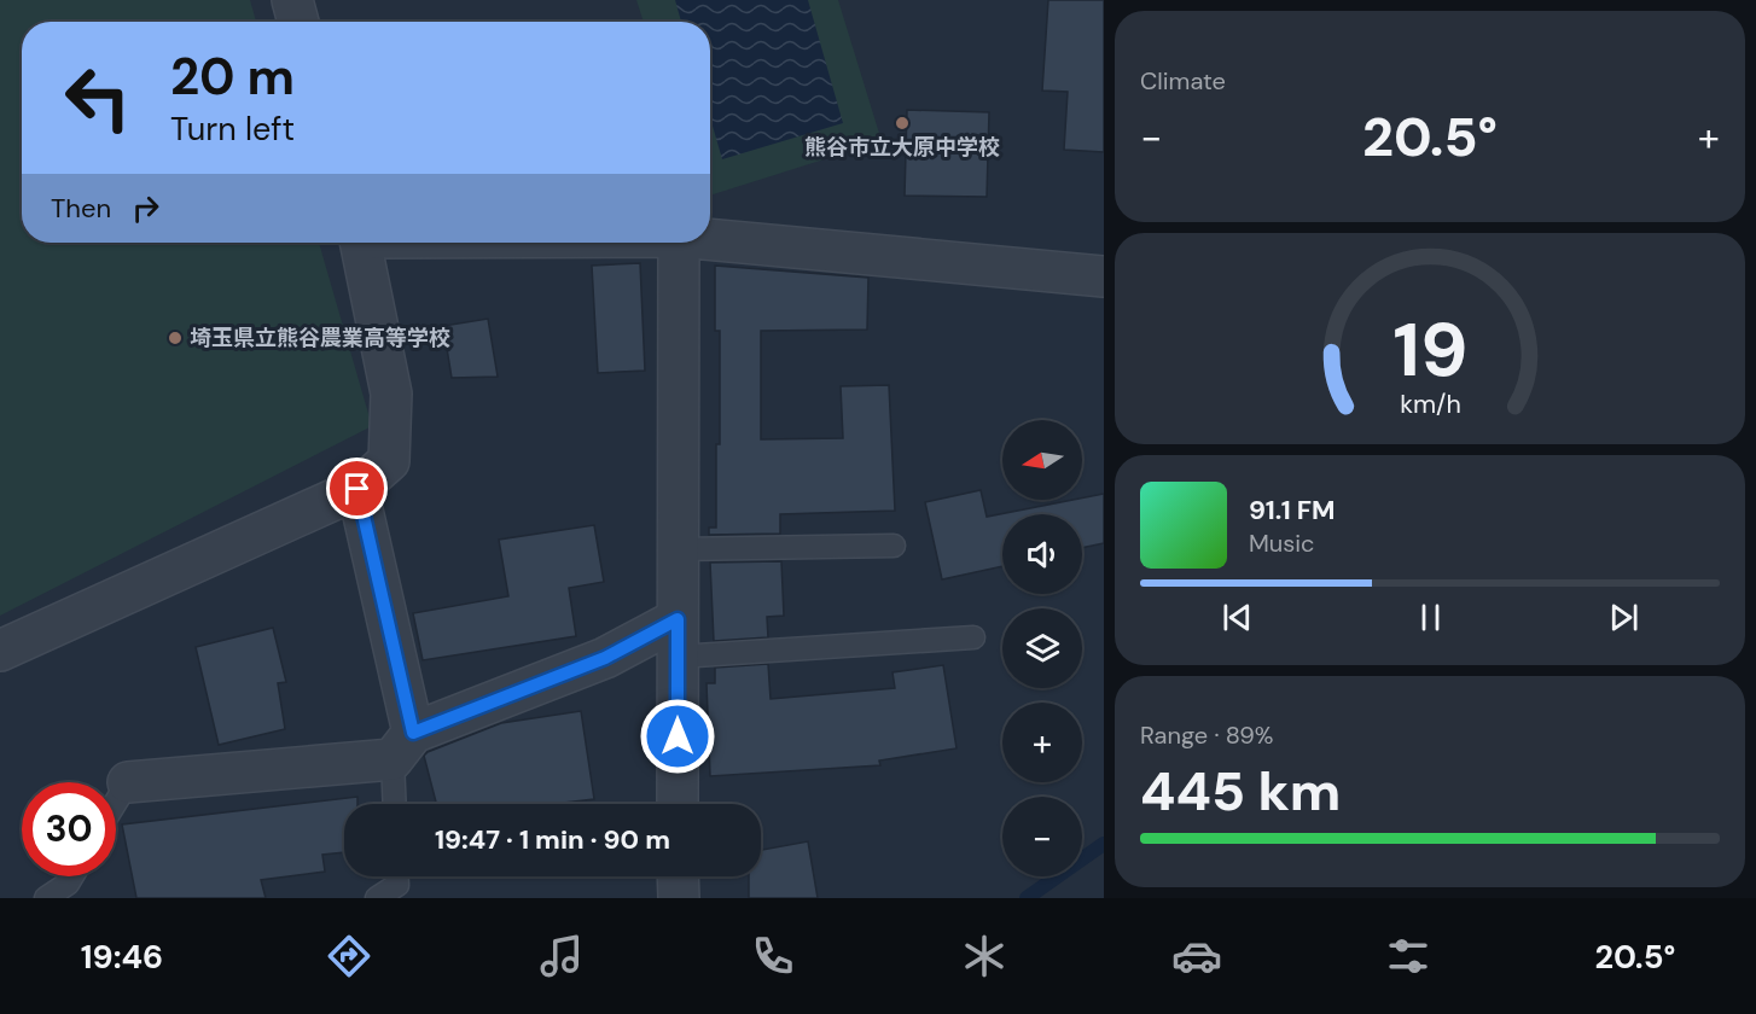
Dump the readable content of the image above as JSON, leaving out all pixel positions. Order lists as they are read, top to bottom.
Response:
{
  "places": ["熊谷市立大原中学校", "埼玉県立熊谷農業高等学校"],
  "north": "left",
  "page": {
    "tile": [
      "Climate",
      ["Range · 89%", "445 km"]
    ],
    "turn": ["20 m", "Turn left"],
    "heat": ["−", "20.5°", "+"],
    "then": "Then",
    "map_buttons": ["+", "−"],
    "song": ["91.1 FM", "Music"],
    "limit": "30",
    "trip": "19:47 · 1 min · 90 m",
    "tabs": ["19:46", "20.5°"],
    "gauge": ["19", "km/h"]
  }
}
